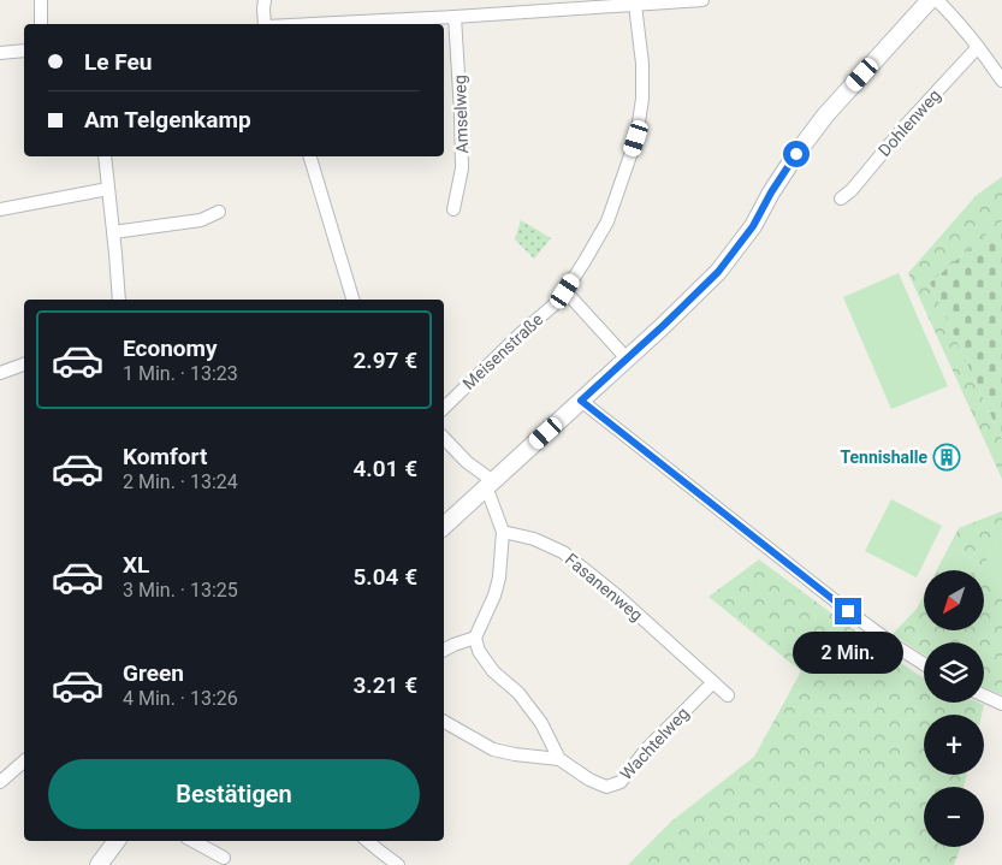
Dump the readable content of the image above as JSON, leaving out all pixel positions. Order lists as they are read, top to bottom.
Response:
{
  "streets": {
    "street": [
      "Amselweg",
      "Dohlenweg",
      "Meisenstraße",
      "Fasanenweg",
      "Wachtelweg"
    ]
  },
  "crossings": [
    ["Fasanenweg", "Wachtelweg"]
  ],
  "places": {
    "building": ["Tennishalle"]
  },
  "north": "bottom left",
  "page": {
    "banner": ["Le Feu", "Am Telgenkamp"],
    "list": [
      {
        "name": "Economy",
        "note": "1 Min. · 13:23",
        "value": "2.97 €"
      },
      {
        "name": "Komfort",
        "note": "2 Min. · 13:24",
        "value": "4.01 €"
      },
      {
        "name": "XL",
        "note": "3 Min. · 13:25",
        "value": "5.04 €"
      },
      {
        "name": "Green",
        "note": "4 Min. · 13:26",
        "value": "3.21 €"
      }
    ],
    "map_buttons": ["+", "−"],
    "bubble": "2 Min.",
    "buttons": "Bestätigen"
  }
}
